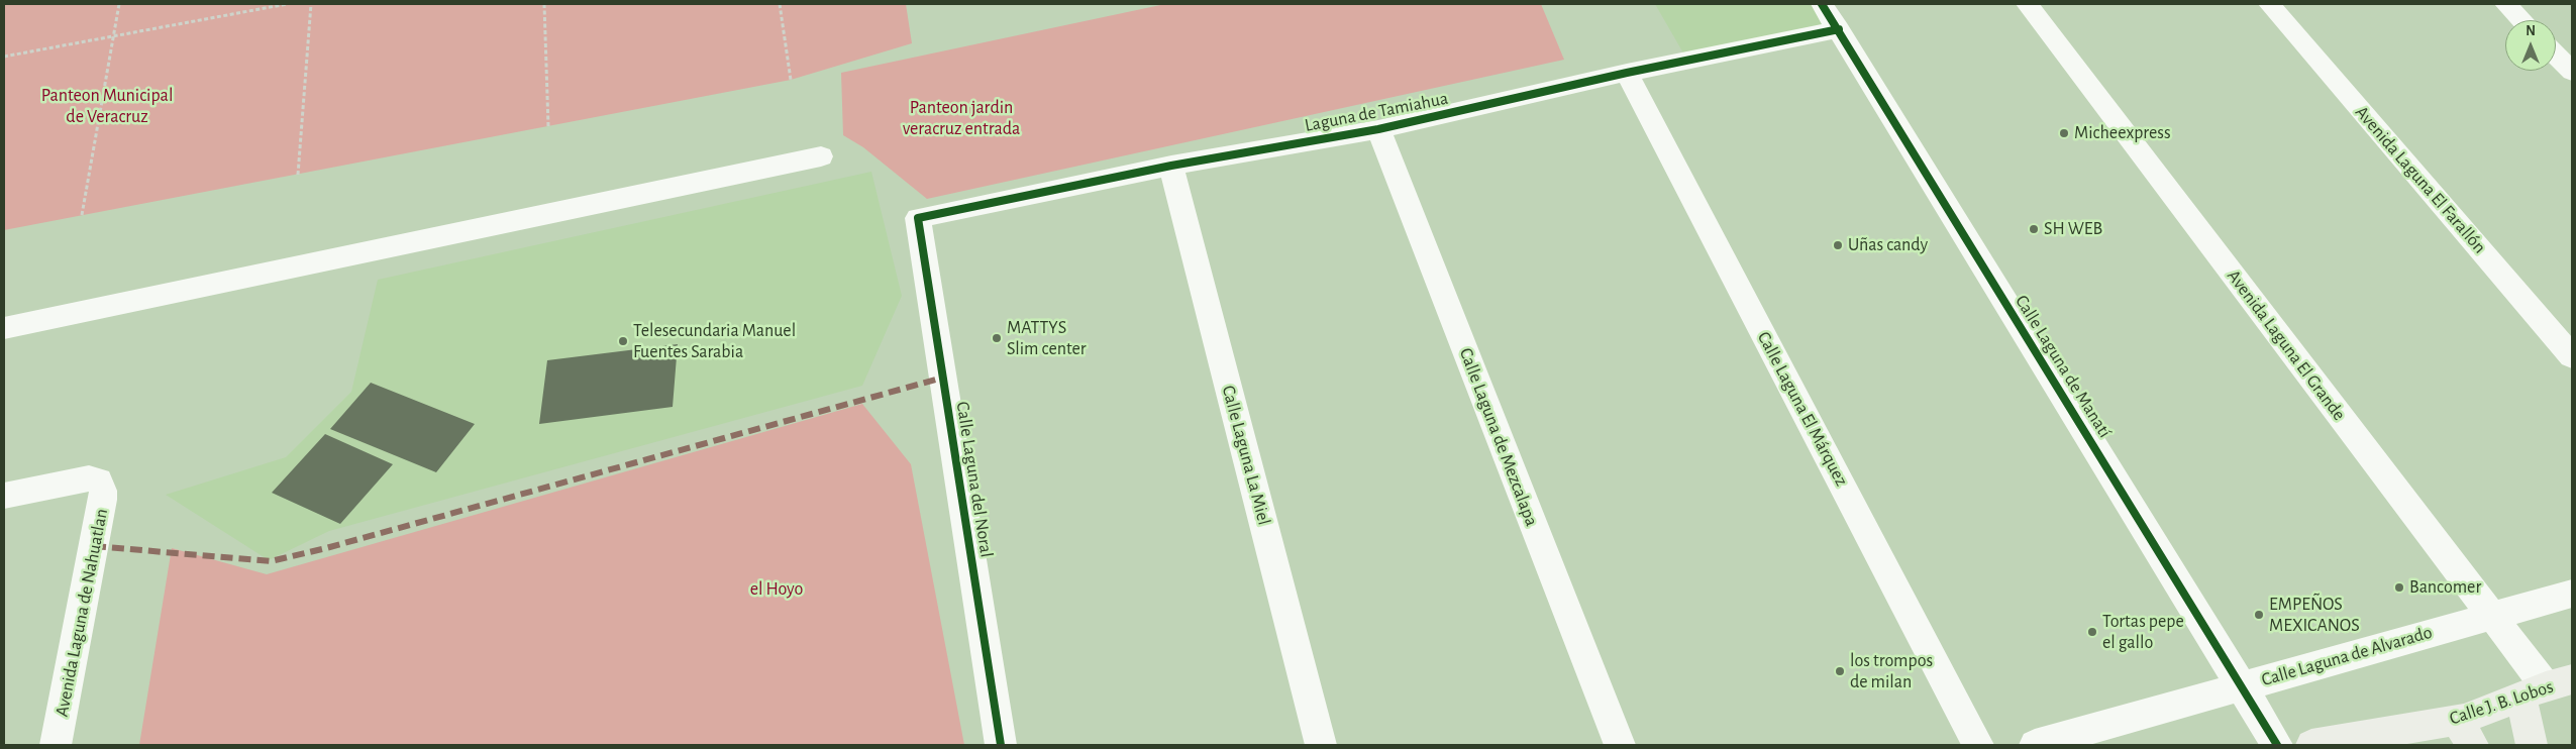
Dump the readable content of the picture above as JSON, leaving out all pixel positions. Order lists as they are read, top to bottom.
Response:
{
  "streets": {
    "main road": ["Calle J. B. Lobos"],
    "street": [
      "Laguna de Tamiahua",
      "Avenida Laguna El Farallón",
      "Avenida Laguna El Grande",
      "Calle Laguna de Manatí",
      "Calle Laguna El Márquez",
      "Calle Laguna de Mezcalapa",
      "Calle Laguna La Miel",
      "Calle Laguna del Noral",
      "Avenida Laguna de Nahuatlan",
      "Calle Laguna de Alvarado"
    ]
  },
  "crossings": [
    ["Laguna de Tamiahua", "Calle Laguna de Manatí"],
    ["Laguna de Tamiahua", "Calle Laguna El Márquez"],
    ["Laguna de Tamiahua", "Calle Laguna de Mezcalapa"],
    ["Laguna de Tamiahua", "Calle Laguna La Miel"],
    ["Laguna de Tamiahua", "Calle Laguna del Noral"],
    ["Avenida Laguna El Grande", "Calle Laguna de Alvarado"],
    ["Avenida Laguna El Grande", "Calle J. B. Lobos"],
    ["Calle Laguna de Manatí", "Calle Laguna de Alvarado"]
  ],
  "parks": ["Panteon Municipal de Veracruz", "Panteon jardin veracruz entrada", "el Hoyo"],
  "places": [
    "Micheexpress",
    "SH WEB",
    "Uñas candy",
    "MATTYS Slim center",
    "Telesecundaria Manuel Fuentes Sarabia",
    "Bancomer",
    "EMPEÑOS MEXICANOS",
    "Tortas pepe el gallo",
    "los trompos de milan"
  ],
  "north": "top"
}
